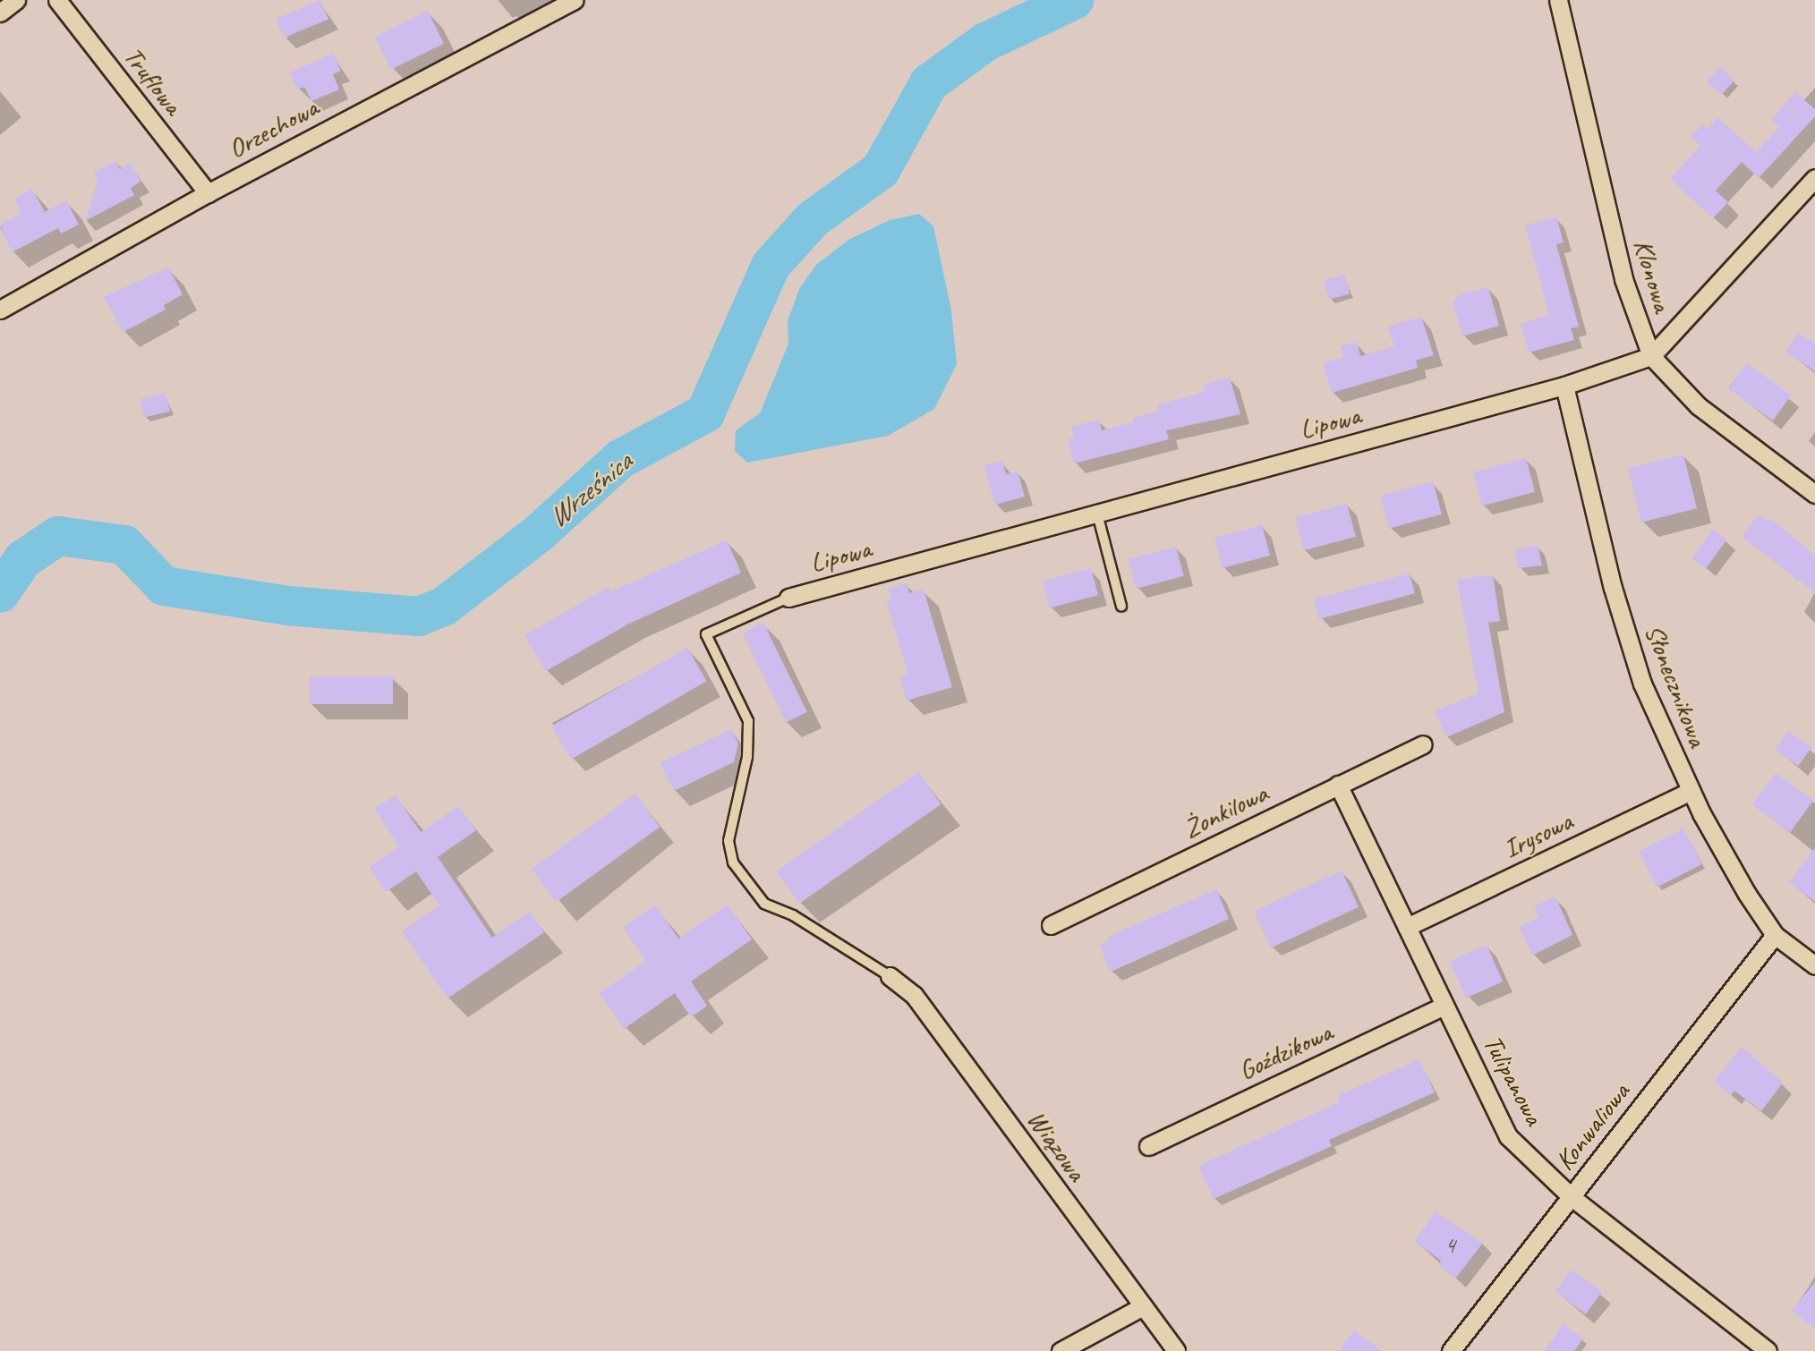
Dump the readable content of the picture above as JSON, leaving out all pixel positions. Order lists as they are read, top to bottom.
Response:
{
  "streets": {
    "street": [
      "Truflowa",
      "Orzechowa",
      "Klonowa",
      "Lipowa",
      "Słonecznikowa",
      "Żonkilowa",
      "Irysowa",
      "Goździkowa",
      "Tulipanowa",
      "Konwaliowa",
      "Wiązowa"
    ]
  },
  "crossings": [
    ["Truflowa", "Orzechowa"],
    ["Klonowa", "Lipowa"],
    ["Lipowa", "Słonecznikowa"],
    ["Słonecznikowa", "Irysowa"],
    ["Słonecznikowa", "Konwaliowa"],
    ["Żonkilowa", "Tulipanowa"],
    ["Irysowa", "Tulipanowa"],
    ["Goździkowa", "Tulipanowa"],
    ["Tulipanowa", "Konwaliowa"]
  ],
  "water": ["Wrześnica"],
  "house_numbers": ["4"]
}
